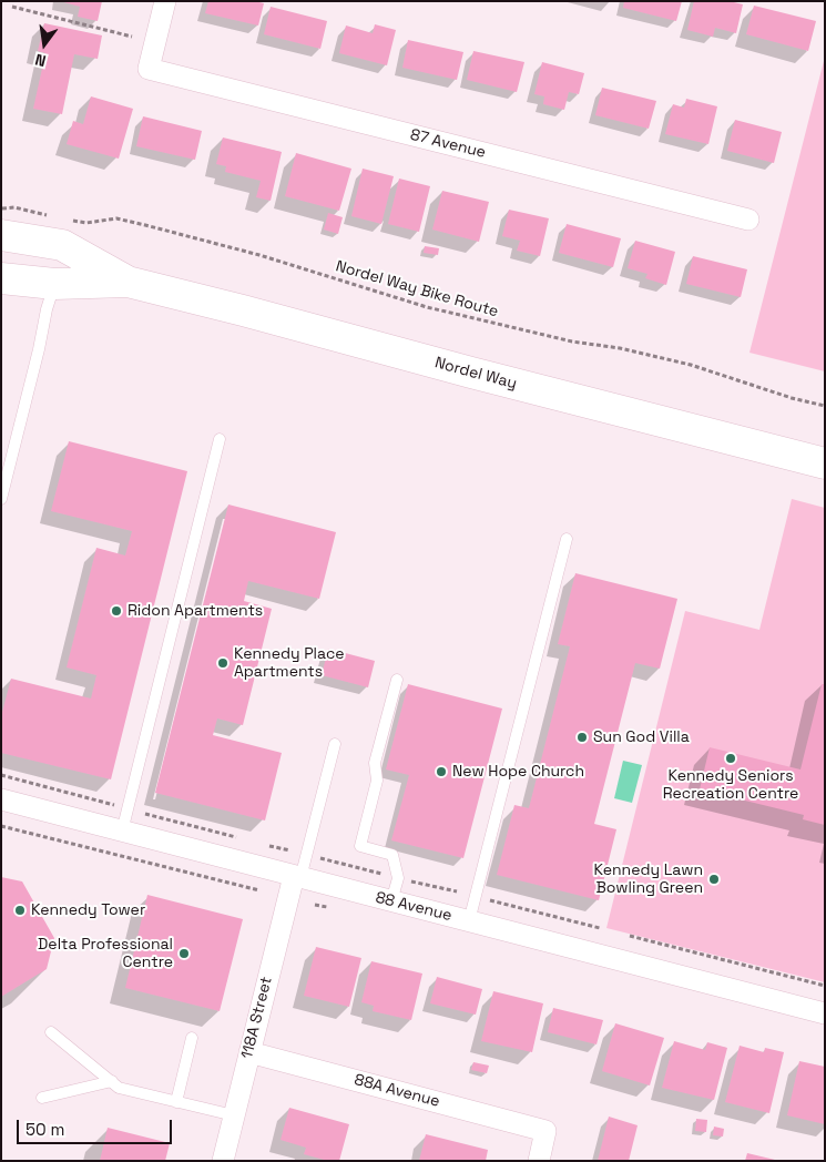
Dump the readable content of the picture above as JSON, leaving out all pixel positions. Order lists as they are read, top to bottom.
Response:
{
  "streets": {
    "main road": ["Nordel Way"],
    "street": [
      "87 Avenue",
      "88 Avenue",
      "118A Street",
      "88A Avenue"
    ],
    "path": ["Nordel Way Bike Route"]
  },
  "crossings": [
    ["88 Avenue", "118A Street"],
    ["118A Street", "88A Avenue"]
  ],
  "places": [
    "Ridon Apartments",
    "Kennedy Place Apartments",
    "Sun God Villa",
    "Kennedy Seniors Recreation Centre",
    "New Hope Church",
    "Kennedy Lawn Bowling Green",
    "Kennedy Tower",
    "Delta Professional Centre"
  ],
  "scale_bar": "50 m",
  "north": "bottom"
}
